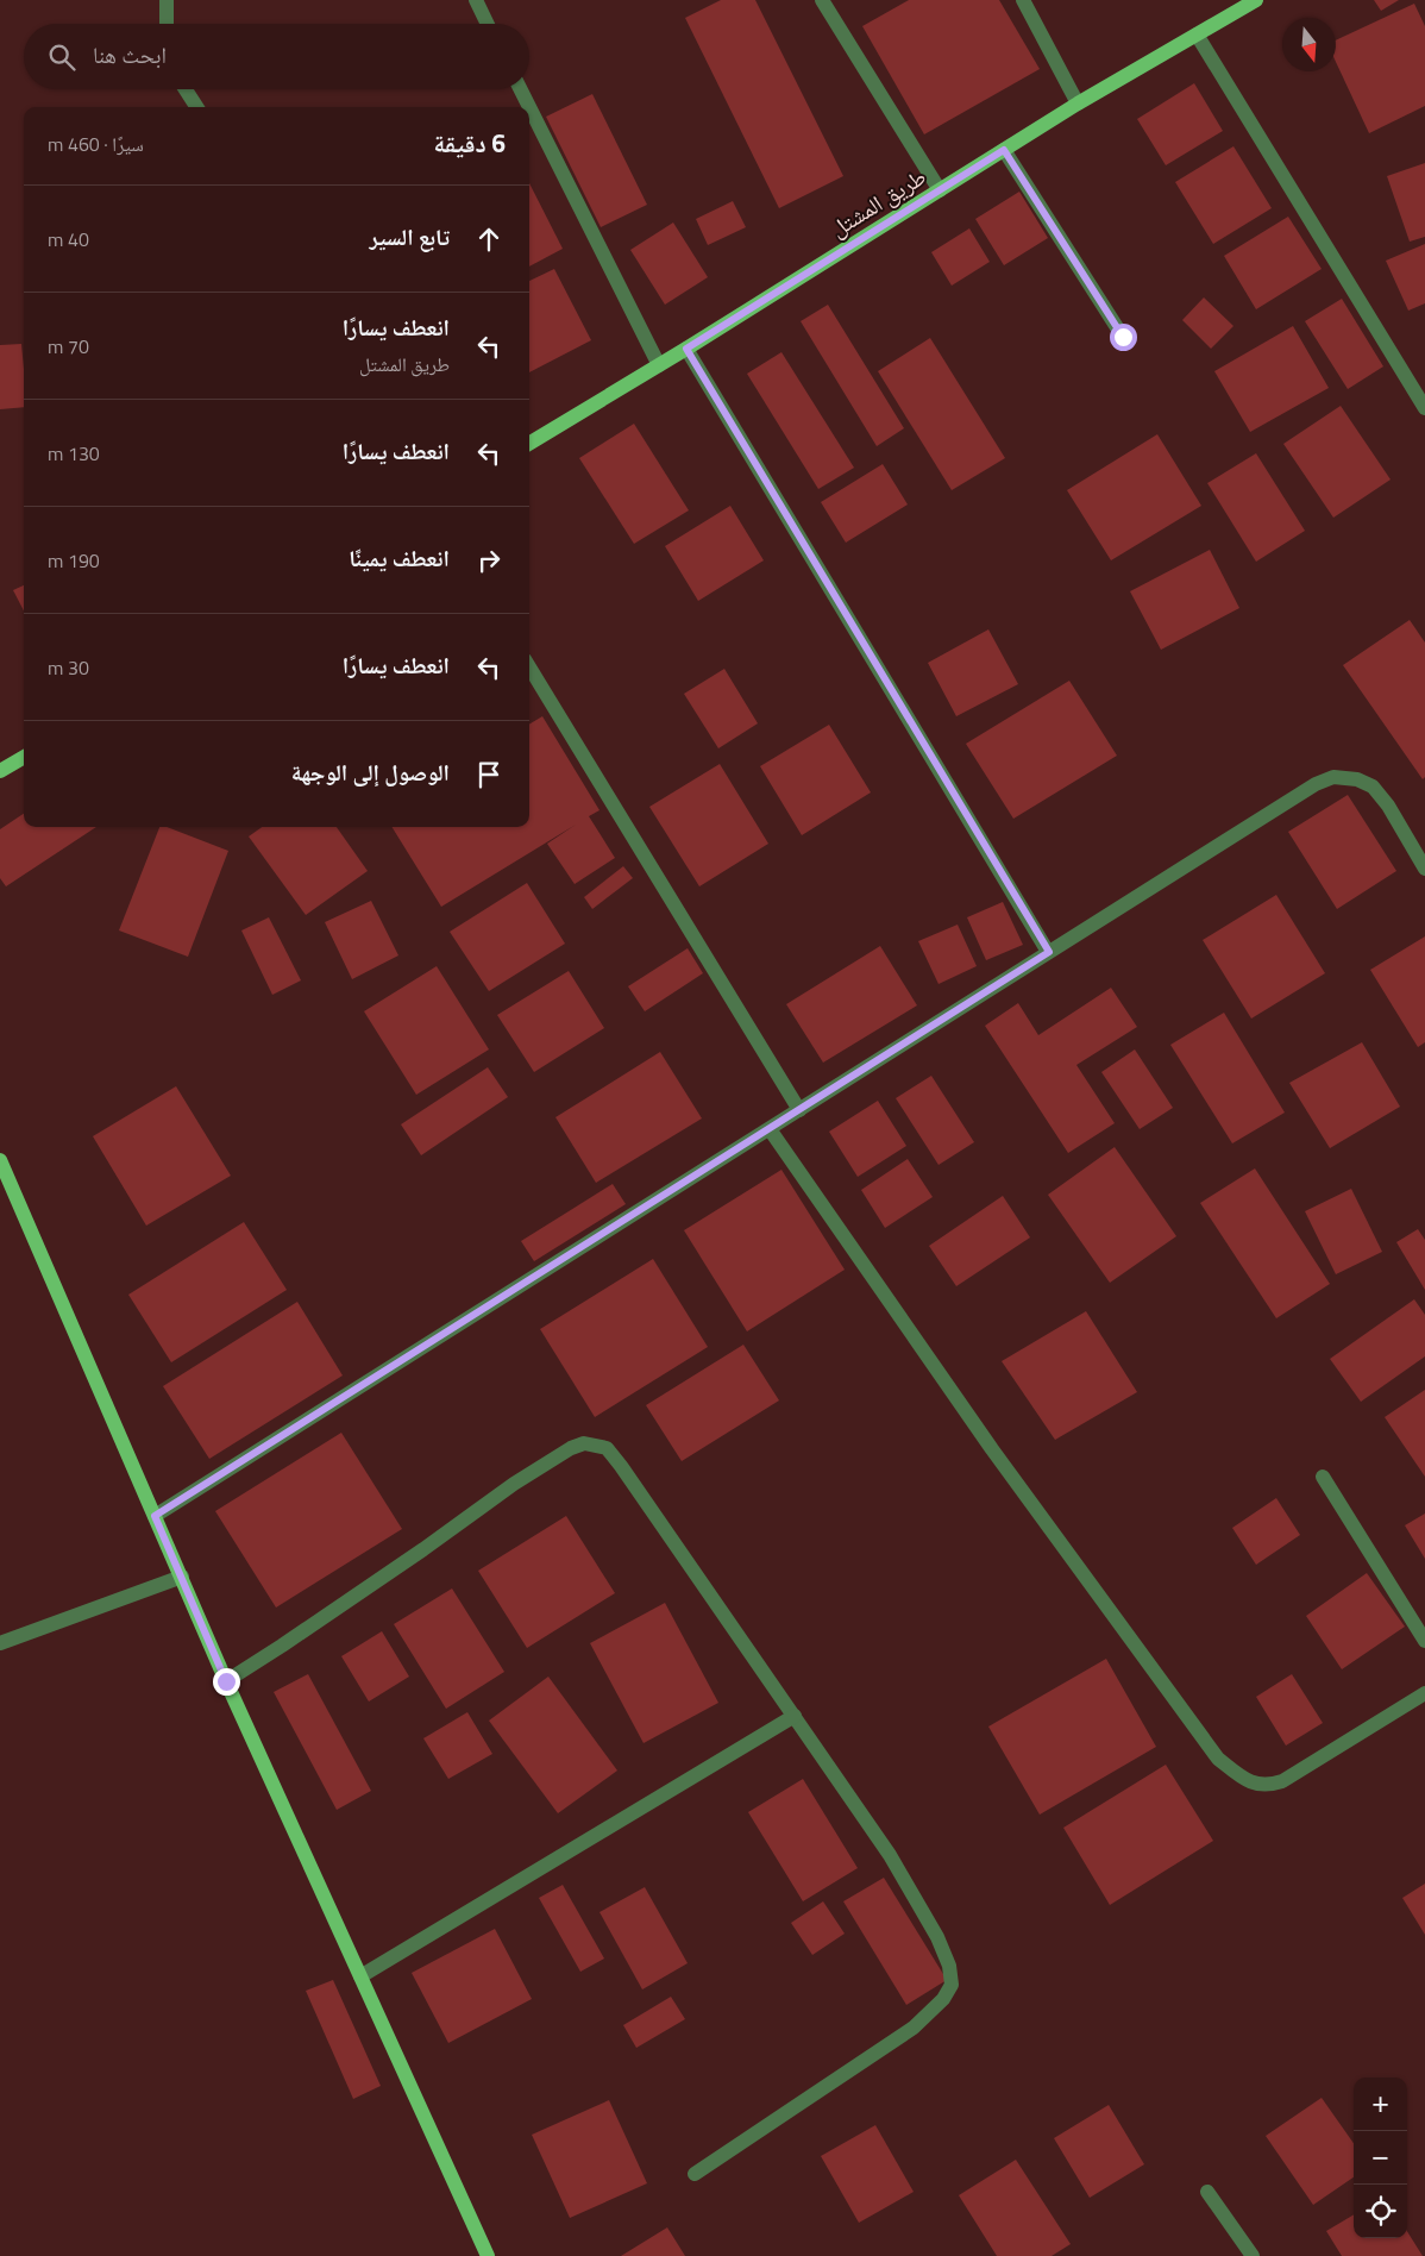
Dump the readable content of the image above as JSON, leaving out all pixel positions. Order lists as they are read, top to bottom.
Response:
{
  "streets": {
    "main road": ["طريق المشتل"]
  },
  "north": "bottom",
  "page": {
    "search": "ابحث هنا",
    "heading": ["6 دقيقة", "سيرًا · 460 m"],
    "list": [
      ["تابع السير", "40 m"],
      ["انعطف يسارًا", "طريق المشتل", "70 m"],
      ["انعطف يسارًا", "130 m"],
      ["انعطف يمينًا", "190 m"],
      ["انعطف يسارًا", "30 m"],
      "الوصول إلى الوجهة"
    ],
    "map_buttons": ["+", "−"]
  }
}
